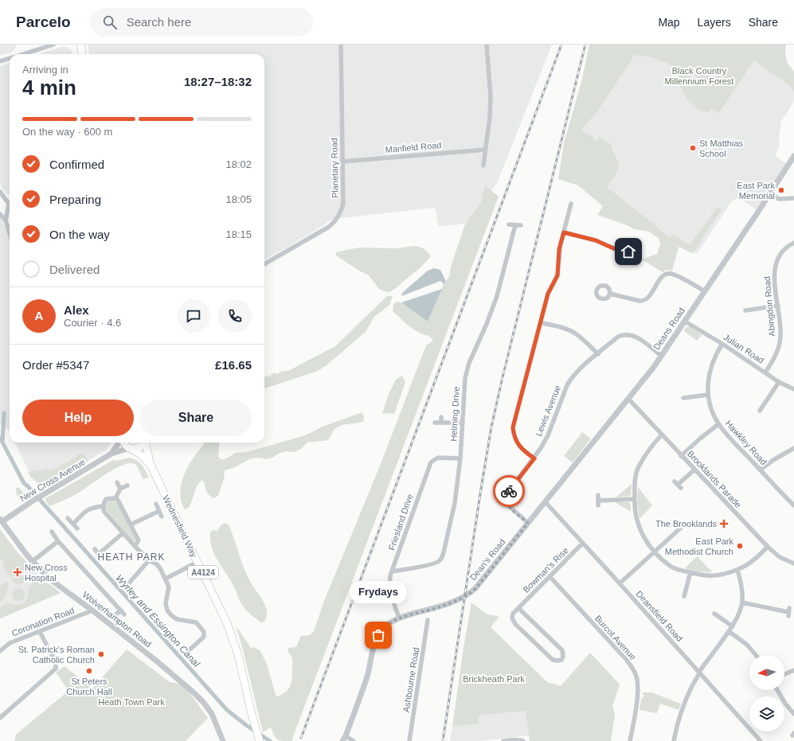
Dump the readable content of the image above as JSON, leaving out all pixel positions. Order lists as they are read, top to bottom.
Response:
{
  "streets": {
    "main road": ["Wednesfield Way", "A4124"],
    "street": [
      "Manfield Road",
      "Planetary Road",
      "Abingdon Road",
      "Deans Road",
      "Julian Road",
      "Lewis Avenue",
      "Helming Drive",
      "Hawkley Road",
      "Brooklands Parade",
      "New Cross Avenue",
      "Friesland Drive",
      "Dean's Road",
      "Bowman's Rise",
      "Deansfield Road",
      "Wolverhampton Road",
      "Coronation Road",
      "Burcot Avenue",
      "Ashbourne Road"
    ]
  },
  "crossings": [
    ["Manfield Road", "Planetary Road"],
    ["Abingdon Road", "Julian Road"],
    ["Deans Road", "Julian Road"],
    ["Deans Road", "Lewis Avenue"],
    ["Deans Road", "Brooklands Parade"],
    ["Deans Road", "Dean's Road"],
    ["Deans Road", "Deansfield Road"],
    ["Julian Road", "Hawkley Road"],
    ["Lewis Avenue", "Dean's Road"],
    ["Helming Drive", "Friesland Drive"],
    ["New Cross Avenue", "Wednesfield Way"],
    ["New Cross Avenue", "Wolverhampton Road"],
    ["Friesland Drive", "Dean's Road"],
    ["Wednesfield Way", "A4124"],
    ["Dean's Road", "Deansfield Road"],
    ["Bowman's Rise", "Deansfield Road"],
    ["Bowman's Rise", "Burcot Avenue"],
    ["Wolverhampton Road", "Coronation Road"]
  ],
  "districts": ["HEATH PARK"],
  "water": ["Wyrley and Essington Canal"],
  "parks": ["Black Country Millennium Forest", "Brickheath Park", "Heath Town Park"],
  "places": {
    "other": [
      "St Matthias School",
      "East Park Memorial",
      "East Park Methodist Church",
      "Frydays",
      "St. Patrick's Roman Catholic Church",
      "St Peters Church Hall"
    ],
    "health": ["The Brooklands", "New Cross Hospital"]
  },
  "north": "left",
  "page": {
    "header": "Parcelo",
    "search": "Search here",
    "nav": ["Map", "Layers", "Share"],
    "heading": ["4 min", "Arriving in", "18:27–18:32"],
    "panel": [
      "Alex",
      "Courier · 4.6",
      "Order #5347",
      "£16.65"
    ],
    "bar": "On the way · 600 m",
    "list": [
      ["Confirmed", "18:02"],
      ["Preparing", "18:05"],
      ["On the way", "18:15"],
      "Delivered"
    ],
    "round": "A",
    "buttons": ["Help", "Share"],
    "bubble": "Frydays"
  }
}
